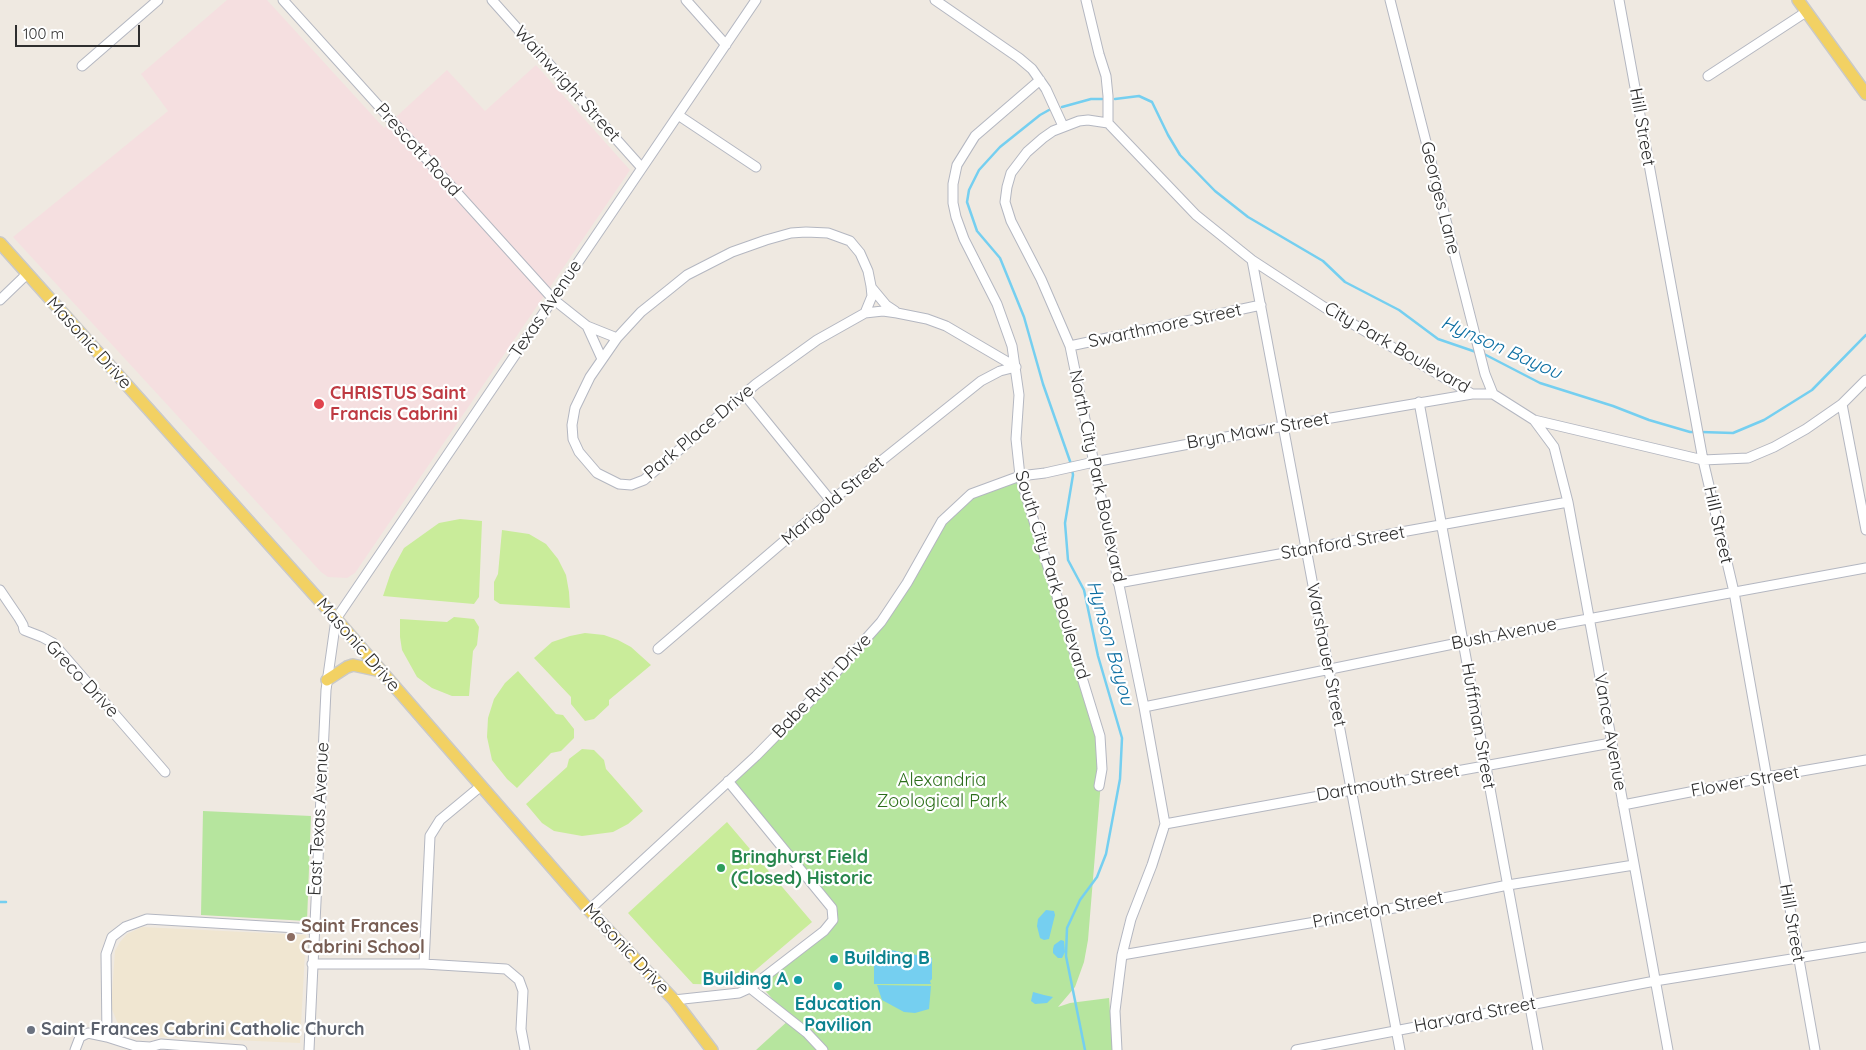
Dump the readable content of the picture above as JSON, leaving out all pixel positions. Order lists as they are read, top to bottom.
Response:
{
  "streets": {
    "main road": ["Masonic Drive"],
    "street": [
      "Wainwright Street",
      "Hill Street",
      "Prescott Road",
      "Georges Lane",
      "Texas Avenue",
      "Swarthmore Street",
      "City Park Boulevard",
      "Bryn Mawr Street",
      "Park Place Drive",
      "North City Park Boulevard",
      "Marigold Street",
      "Stanford Street",
      "South City Park Boulevard",
      "Bush Avenue",
      "Warshauer Street",
      "Greco Drive",
      "Babe Ruth Drive",
      "Huffman Street",
      "Vance Avenue",
      "Flower Street",
      "Dartmouth Street",
      "East Texas Avenue",
      "Princeton Street",
      "Harvard Street"
    ]
  },
  "crossings": [
    ["Wainwright Street", "Texas Avenue"],
    ["Hill Street", "City Park Boulevard"],
    ["Hill Street", "Bush Avenue"],
    ["Hill Street", "Flower Street"],
    ["Hill Street", "Harvard Street"],
    ["Prescott Road", "Texas Avenue"],
    ["Georges Lane", "City Park Boulevard"],
    ["Texas Avenue", "Masonic Drive"],
    ["Texas Avenue", "East Texas Avenue"],
    ["Swarthmore Street", "North City Park Boulevard"],
    ["Swarthmore Street", "Warshauer Street"],
    ["Masonic Drive", "Babe Ruth Drive"],
    ["Masonic Drive", "East Texas Avenue"],
    ["City Park Boulevard", "Bryn Mawr Street"],
    ["City Park Boulevard", "North City Park Boulevard"],
    ["City Park Boulevard", "Warshauer Street"],
    ["City Park Boulevard", "Vance Avenue"],
    ["Bryn Mawr Street", "North City Park Boulevard"],
    ["Bryn Mawr Street", "Warshauer Street"],
    ["Bryn Mawr Street", "Babe Ruth Drive"],
    ["Bryn Mawr Street", "Huffman Street"],
    ["Park Place Drive", "Marigold Street"],
    ["Park Place Drive", "South City Park Boulevard"],
    ["North City Park Boulevard", "Stanford Street"],
    ["North City Park Boulevard", "Bush Avenue"],
    ["North City Park Boulevard", "Dartmouth Street"],
    ["North City Park Boulevard", "Princeton Street"],
    ["Marigold Street", "South City Park Boulevard"],
    ["Stanford Street", "Warshauer Street"],
    ["Stanford Street", "Huffman Street"],
    ["Stanford Street", "Vance Avenue"],
    ["South City Park Boulevard", "Babe Ruth Drive"],
    ["Bush Avenue", "Warshauer Street"],
    ["Bush Avenue", "Huffman Street"],
    ["Bush Avenue", "Vance Avenue"],
    ["Warshauer Street", "Dartmouth Street"],
    ["Warshauer Street", "Princeton Street"],
    ["Warshauer Street", "Harvard Street"],
    ["Huffman Street", "Dartmouth Street"],
    ["Huffman Street", "Princeton Street"],
    ["Huffman Street", "Harvard Street"],
    ["Vance Avenue", "Flower Street"],
    ["Vance Avenue", "Dartmouth Street"],
    ["Vance Avenue", "Princeton Street"],
    ["Vance Avenue", "Harvard Street"]
  ],
  "water": ["Hynson Bayou"],
  "parks": ["Alexandria Zoological Park"],
  "places": [
    "CHRISTUS Saint Francis Cabrini",
    "Bringhurst Field (Closed) Historic",
    "Saint Frances Cabrini School",
    "Building B",
    "Building A",
    "Education Pavilion",
    "Saint Frances Cabrini Catholic Church"
  ],
  "scale_bar": "100 m"
}
